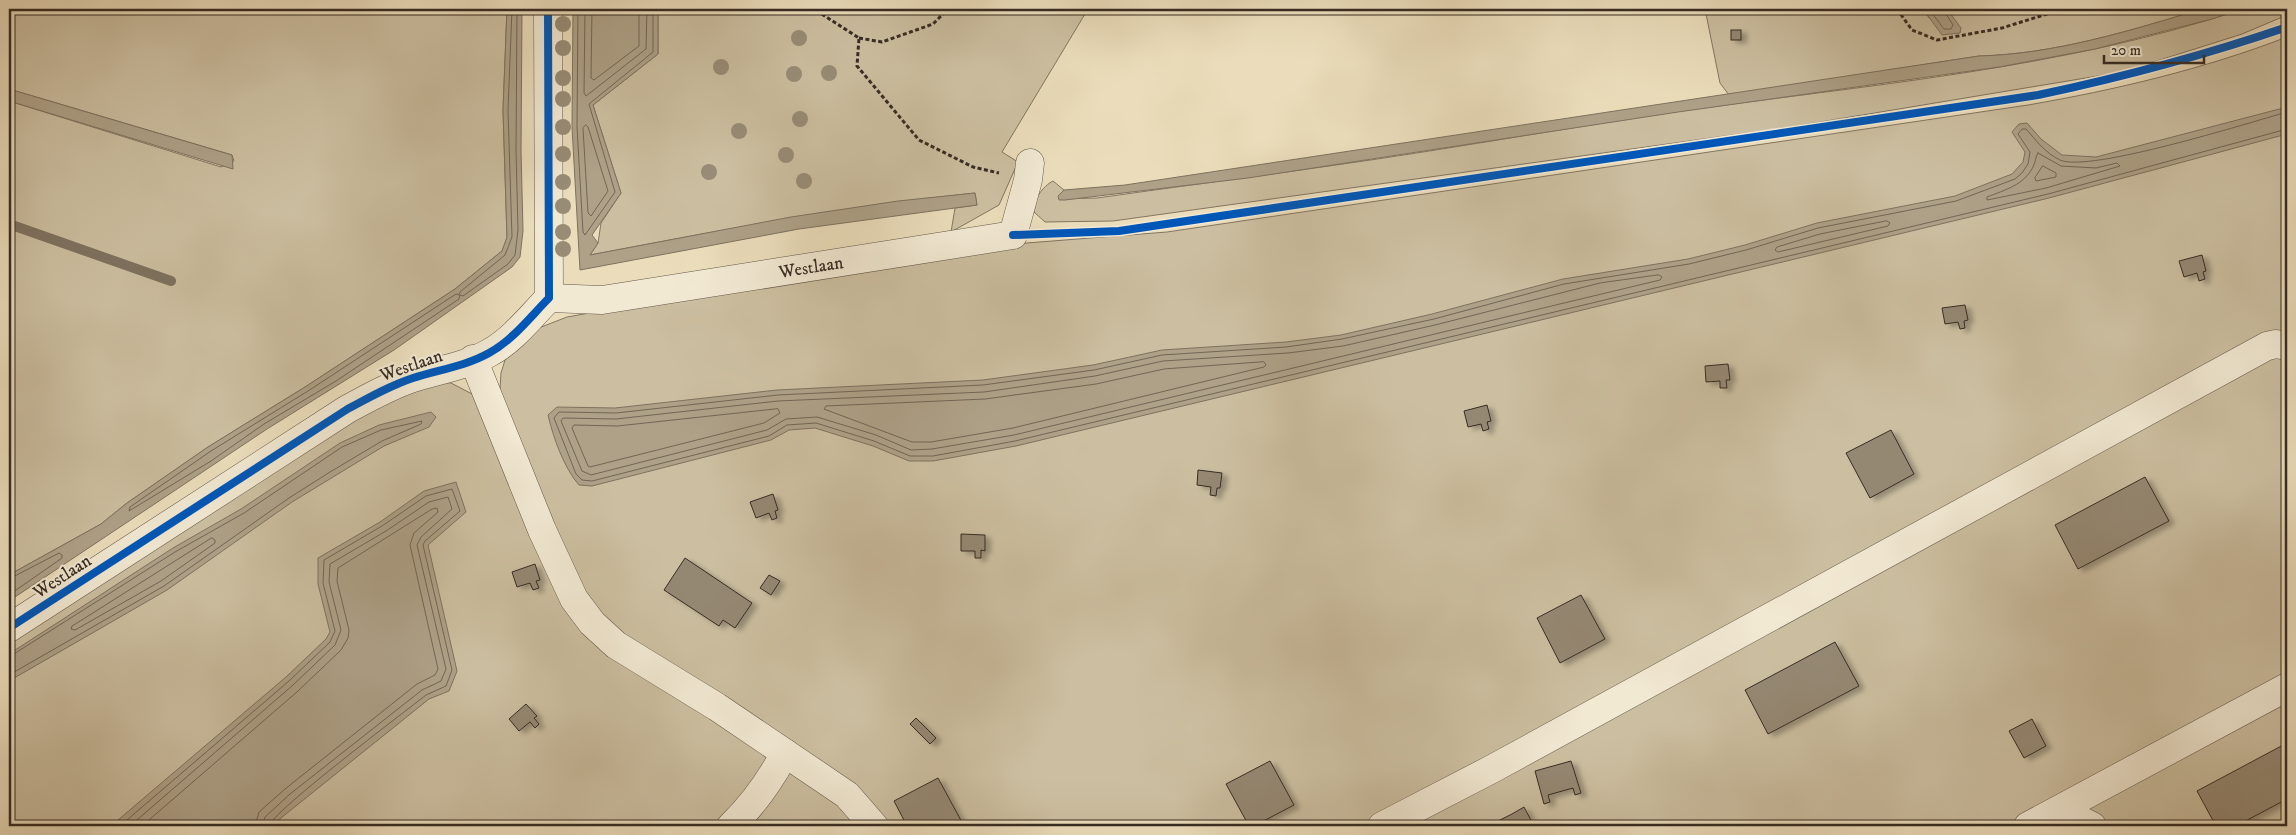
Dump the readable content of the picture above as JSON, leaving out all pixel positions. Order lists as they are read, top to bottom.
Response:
{
  "streets": {
    "street": ["Westlaan"]
  },
  "scale_bar": "20 m"
}
